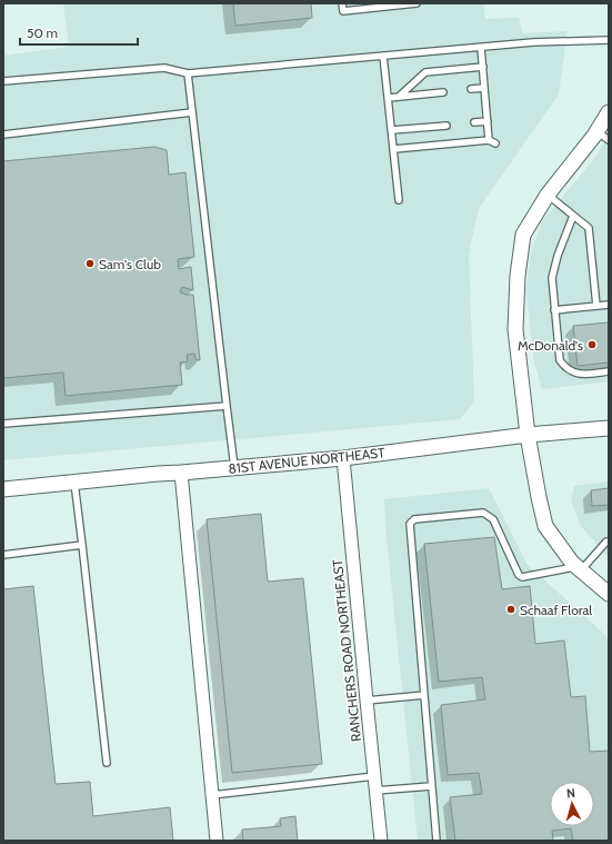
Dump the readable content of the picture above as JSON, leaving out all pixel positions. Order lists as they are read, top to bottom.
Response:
{
  "streets": {
    "street": ["81ST AVENUE NORTHEAST", "RANCHERS ROAD NORTHEAST"]
  },
  "crossings": [
    ["81ST AVENUE NORTHEAST", "RANCHERS ROAD NORTHEAST"]
  ],
  "places": ["Sam's Club", "McDonald's", "Schaaf Floral"],
  "scale_bar": "50 m",
  "north": "top"
}
